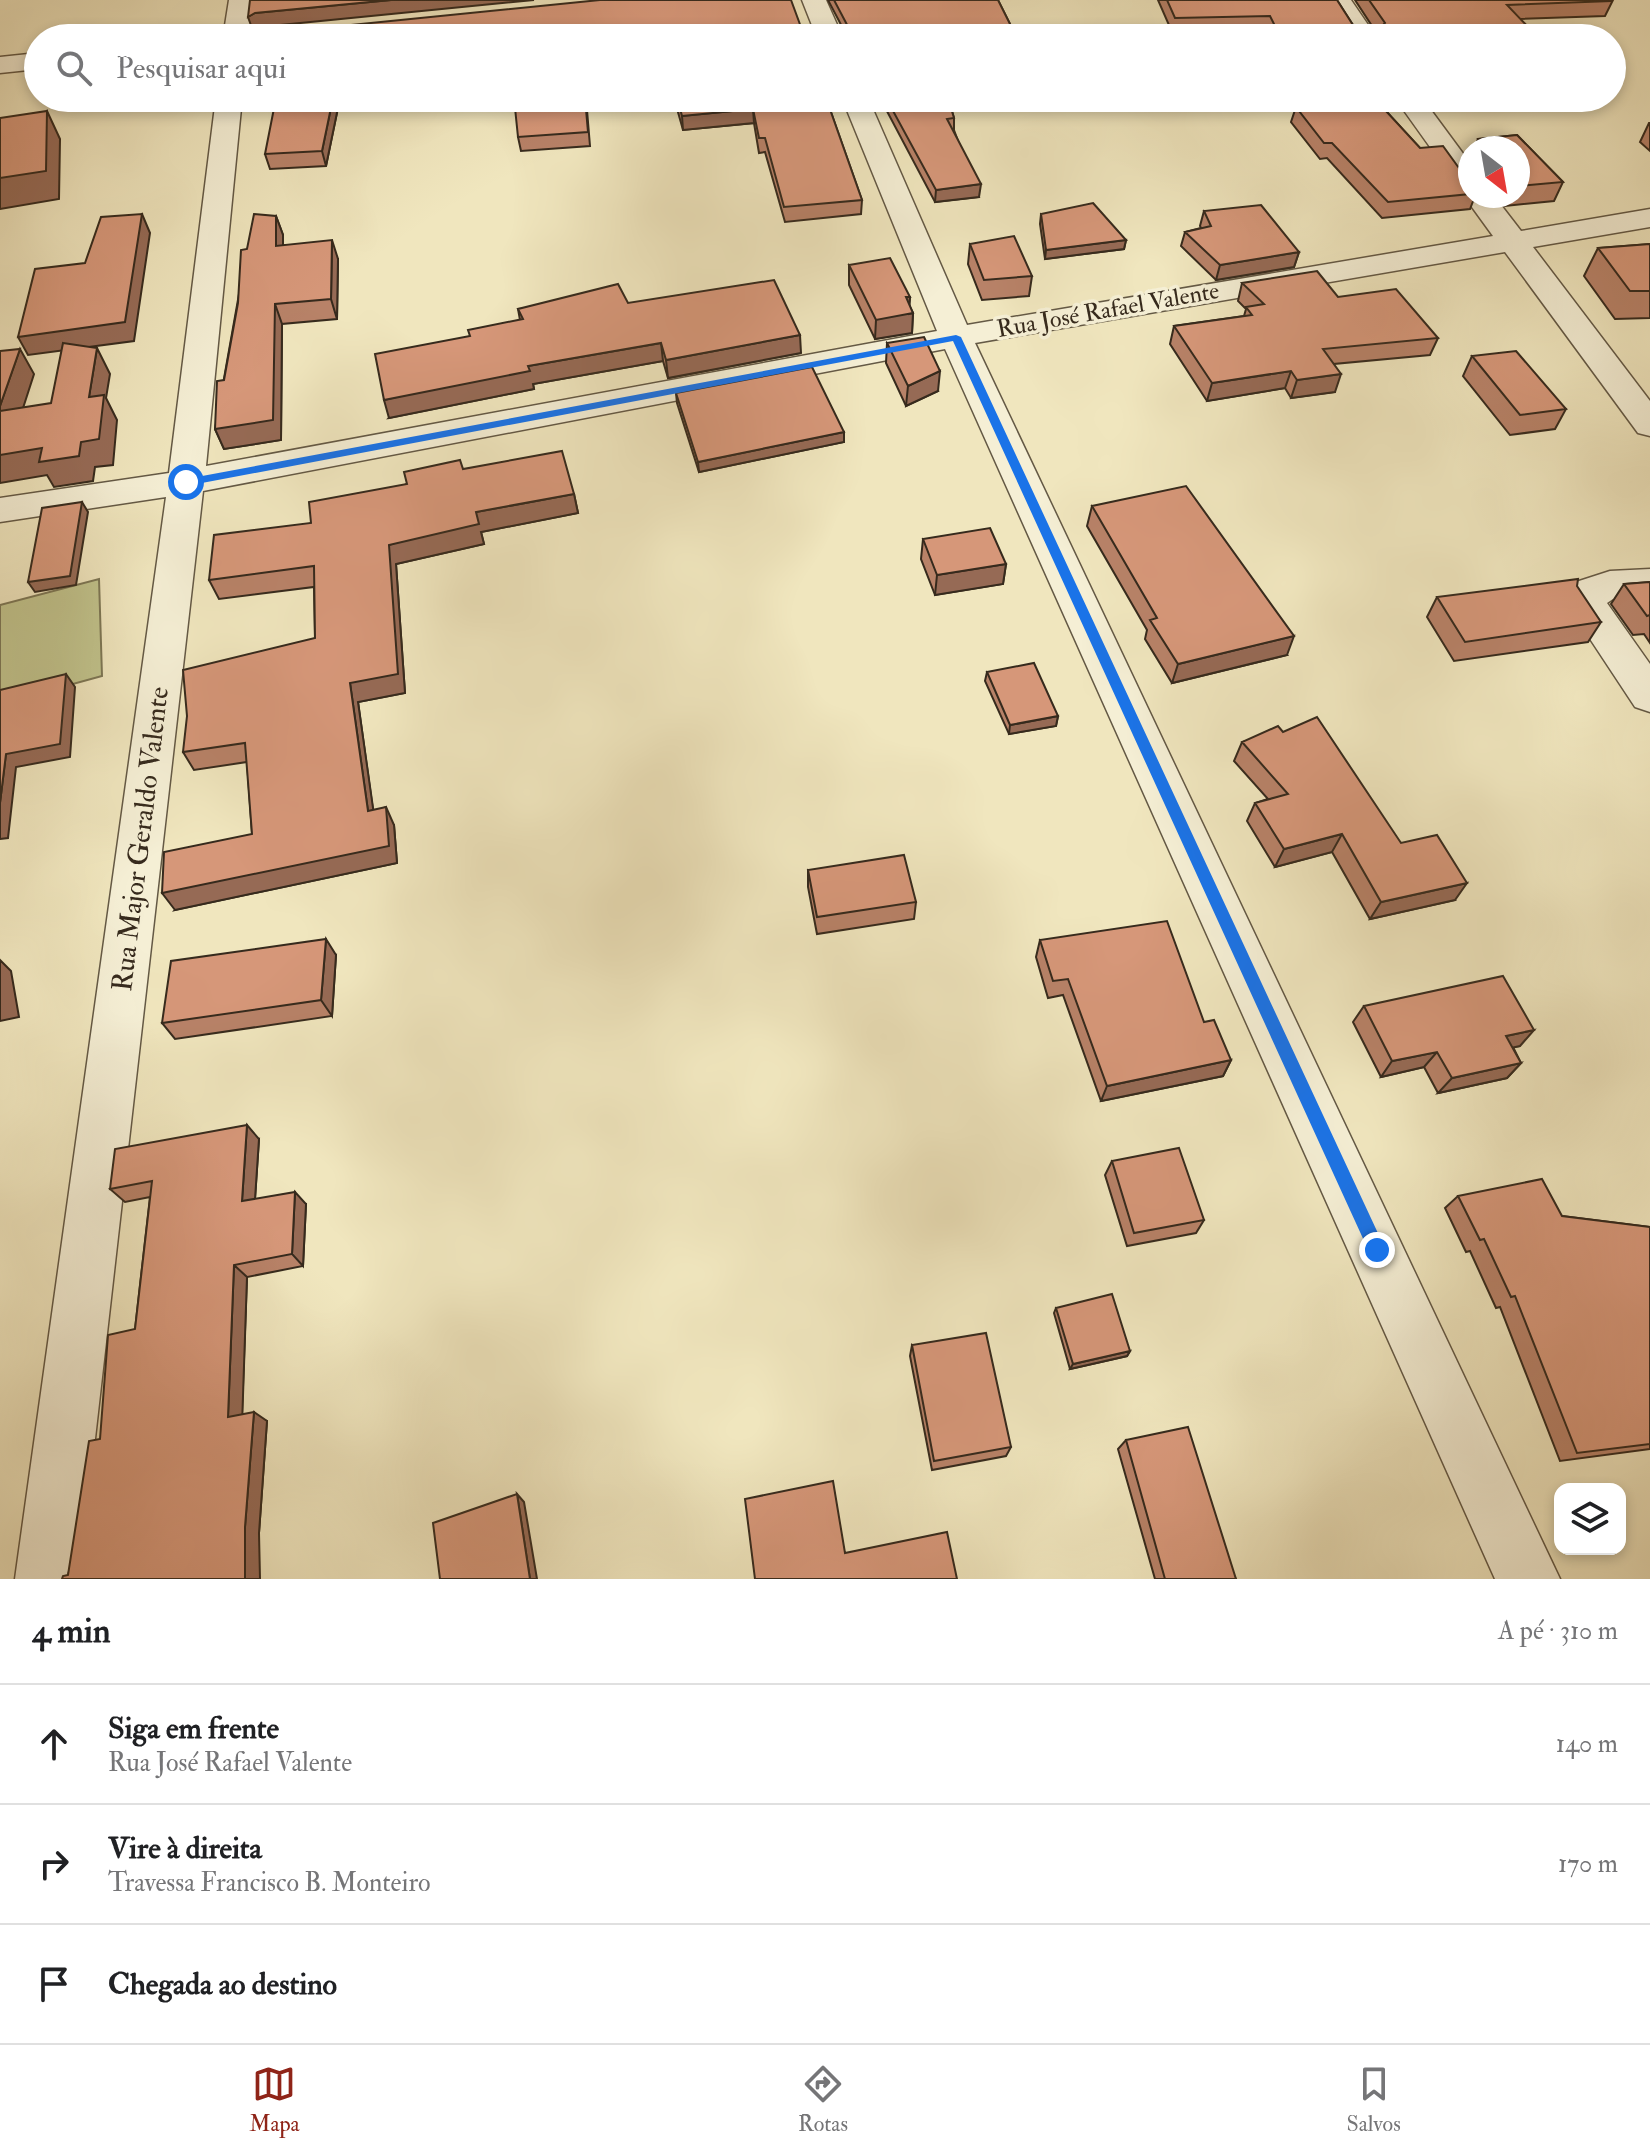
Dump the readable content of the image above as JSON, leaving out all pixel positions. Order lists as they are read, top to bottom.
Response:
{
  "streets": {
    "street": ["Rua José Rafael Valente", "Rua Major Geraldo Valente"]
  },
  "crossings": [
    ["Rua José Rafael Valente", "Rua Major Geraldo Valente"]
  ],
  "north": "bottom right",
  "page": {
    "search": "Pesquisar aqui",
    "heading": ["4 min", "A pé · 310 m"],
    "list": [
      ["Siga em frente", "Rua José Rafael Valente", "140 m"],
      ["Vire à direita", "Travessa Francisco B. Monteiro", "170 m"],
      "Chegada ao destino"
    ],
    "nav": ["Mapa", "Rotas", "Salvos"]
  }
}
